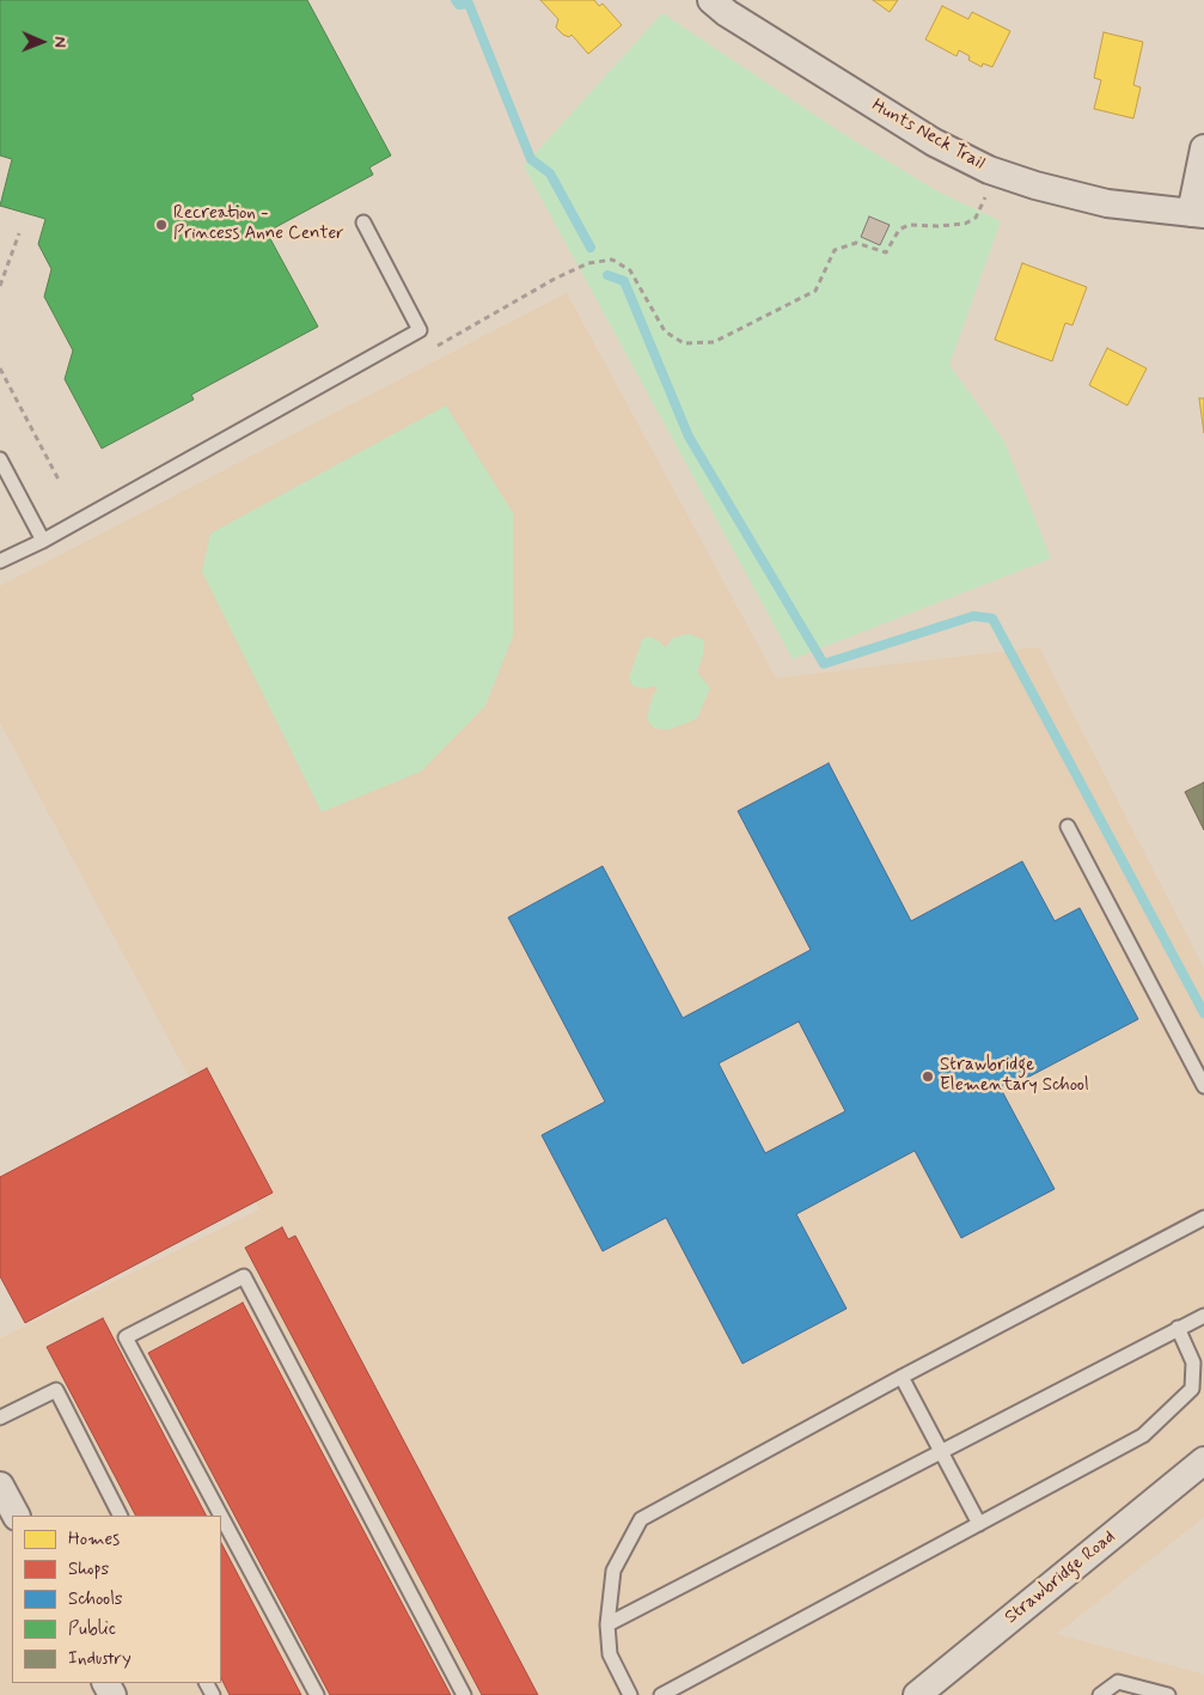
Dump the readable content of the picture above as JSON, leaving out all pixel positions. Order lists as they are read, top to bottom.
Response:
{
  "streets": {
    "street": ["Hunts Neck Trail", "Strawbridge Road"]
  },
  "places": ["Recreation - Princess Anne Center", "Strawbridge Elementary School"],
  "legend": [
    "Homes",
    "Shops",
    "Schools",
    "Public",
    "Industry"
  ],
  "north": "right"
}
